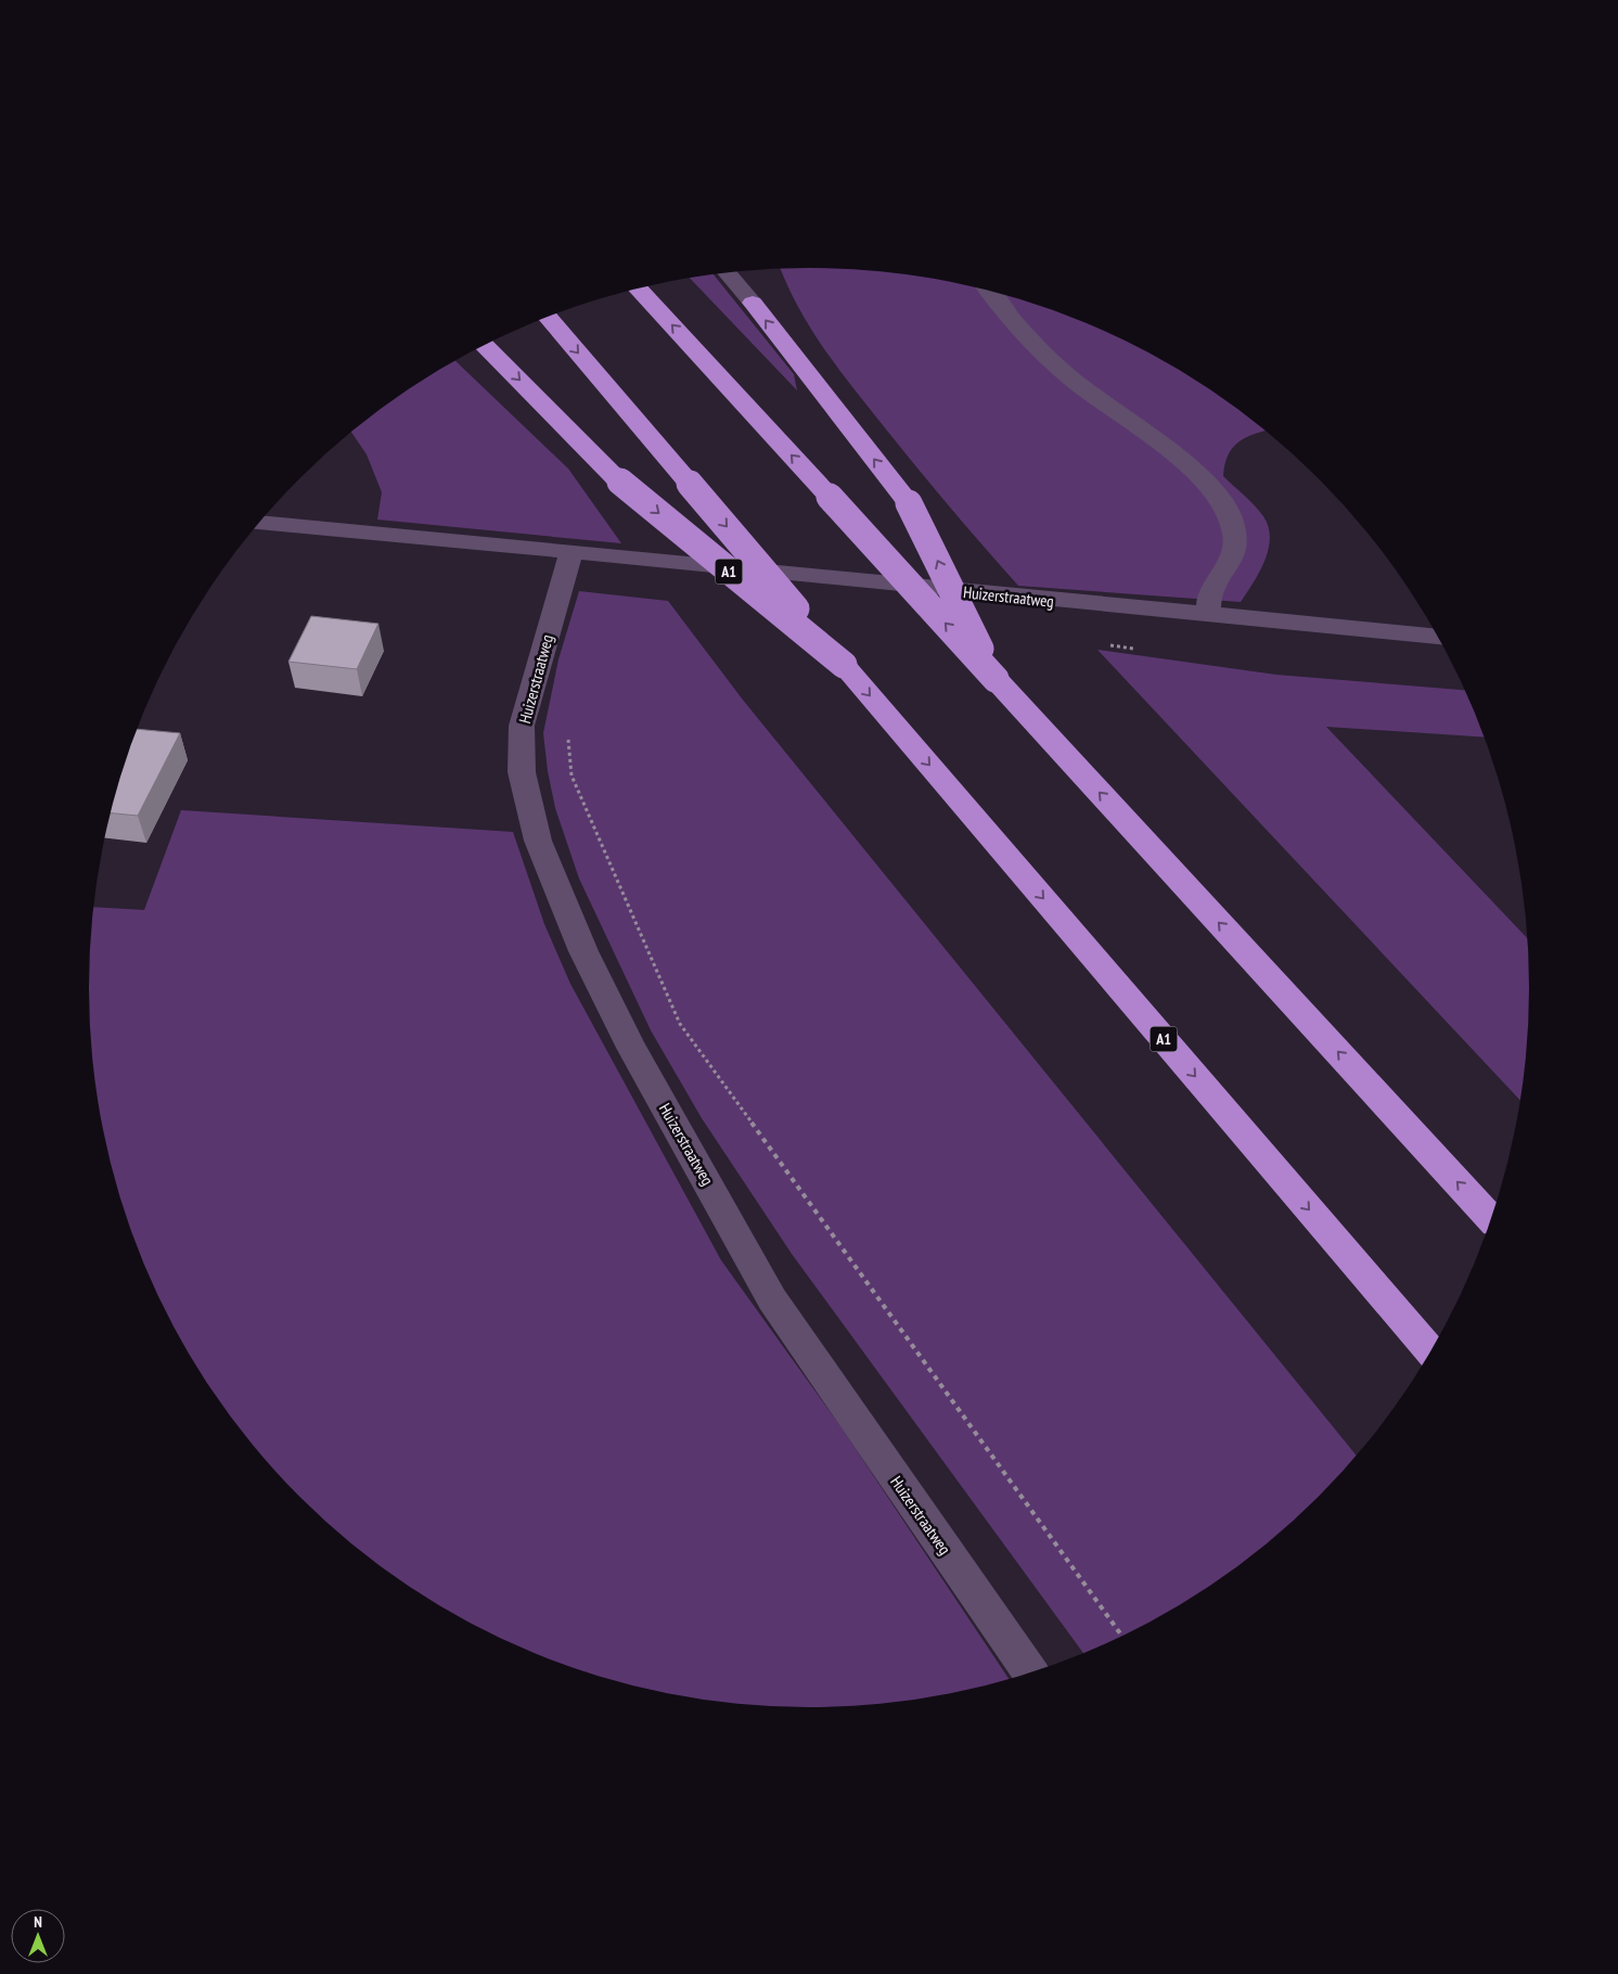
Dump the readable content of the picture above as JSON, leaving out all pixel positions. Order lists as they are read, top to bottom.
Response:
{
  "streets": {
    "highway": ["A1"],
    "street": ["Huizerstraatweg"]
  },
  "north": "top"
}
